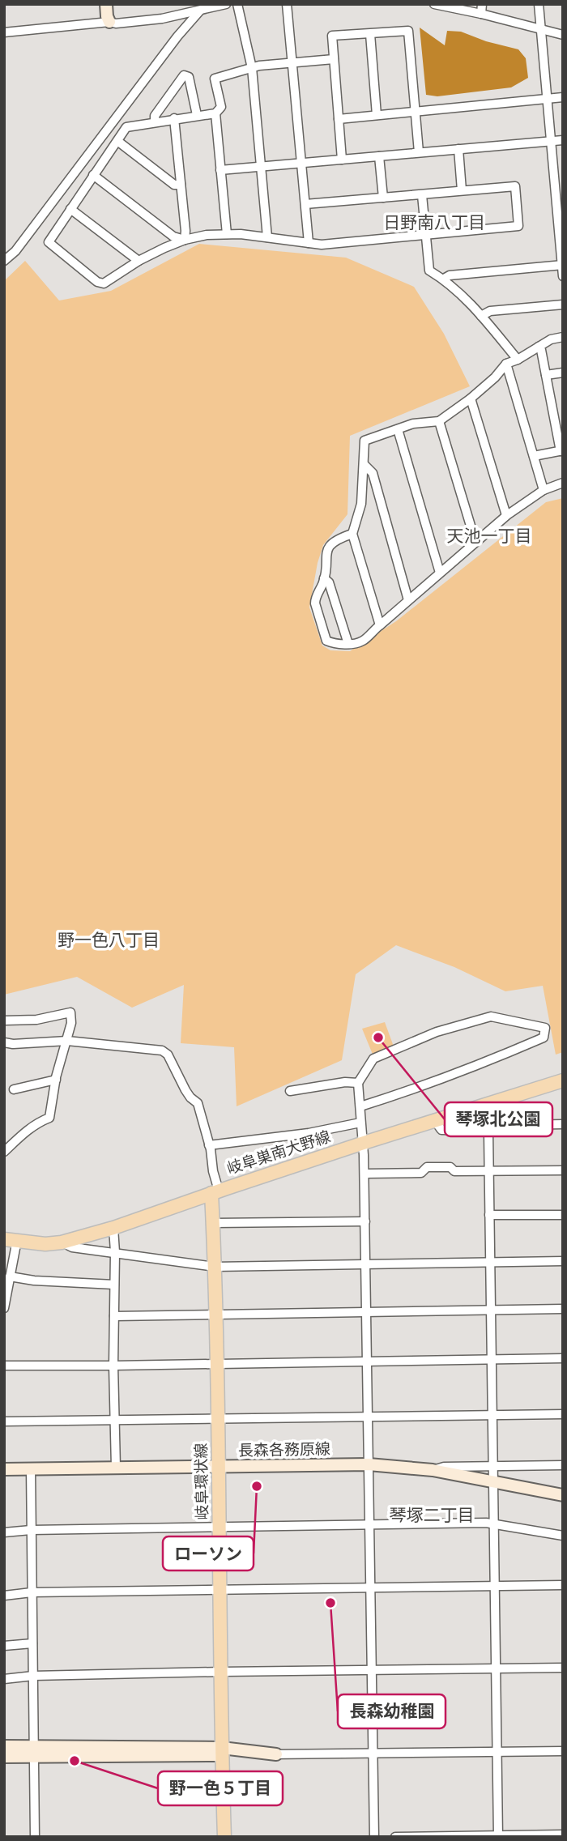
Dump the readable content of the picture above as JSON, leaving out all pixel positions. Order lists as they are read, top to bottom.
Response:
{
  "streets": {
    "main road": ["岐阜巣南大野線", "長森各務原線", "岐阜環状線"]
  },
  "crossings": [
    ["岐阜巣南大野線", "岐阜環状線"],
    ["長森各務原線", "岐阜環状線"]
  ],
  "districts": [
    "日野南八丁目",
    "天池一丁目",
    "野一色八丁目",
    "琴塚二丁目"
  ],
  "places": [
    "琴塚北公園",
    "ローソン",
    "長森幼稚園",
    "野一色５丁目"
  ]
}
